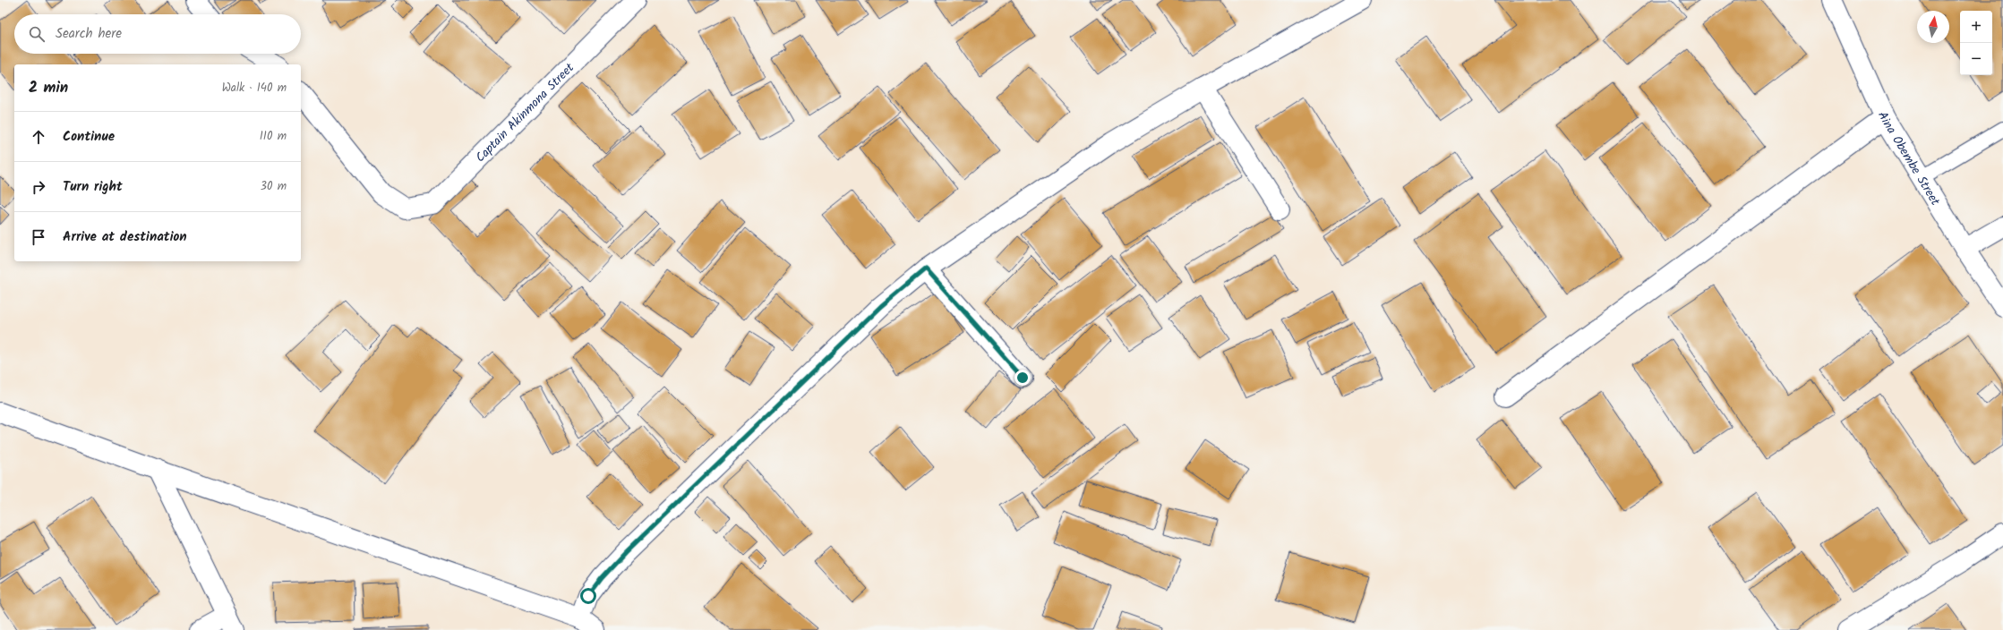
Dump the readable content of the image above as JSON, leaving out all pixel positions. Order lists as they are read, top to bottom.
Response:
{
  "streets": {
    "street": ["Captain Akinmona Street", "Aina Obembe Street"]
  },
  "north": "top",
  "page": {
    "map_buttons": ["+", "−"],
    "search": "Search here",
    "heading": ["2 min", "Walk · 140 m"],
    "list": [
      ["Continue", "110 m"],
      ["Turn right", "30 m"],
      "Arrive at destination"
    ]
  }
}
